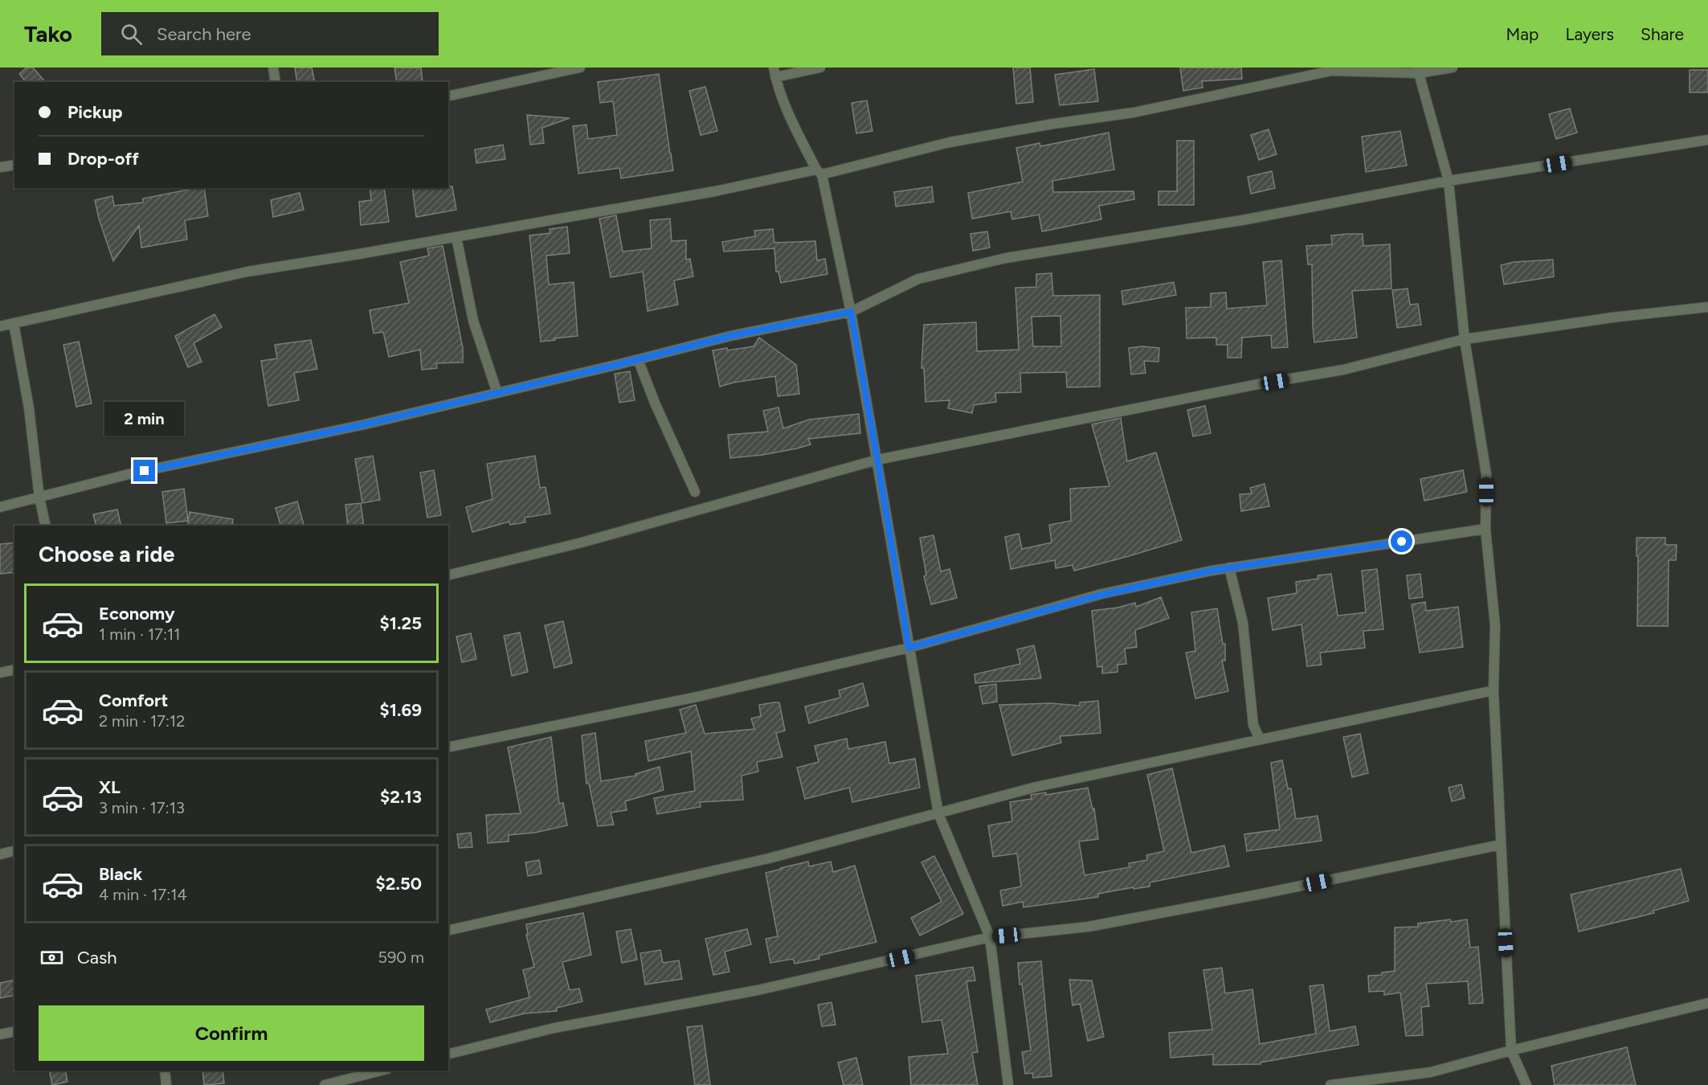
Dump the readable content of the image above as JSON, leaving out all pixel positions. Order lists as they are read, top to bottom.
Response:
{
  "page": {
    "header": "Tako",
    "search": "Search here",
    "nav": ["Map", "Layers", "Share"],
    "banner": ["Pickup", "Drop-off"],
    "bubble": "2 min",
    "heading": "Choose a ride",
    "list": [
      {
        "name": "Economy",
        "note": "1 min · 17:11",
        "value": "$1.25"
      },
      {
        "name": "Comfort",
        "note": "2 min · 17:12",
        "value": "$1.69"
      },
      {
        "name": "XL",
        "note": "3 min · 17:13",
        "value": "$2.13"
      },
      {
        "name": "Black",
        "note": "4 min · 17:14",
        "value": "$2.50"
      }
    ],
    "pay": ["Cash", "590 m"],
    "buttons": "Confirm"
  }
}
